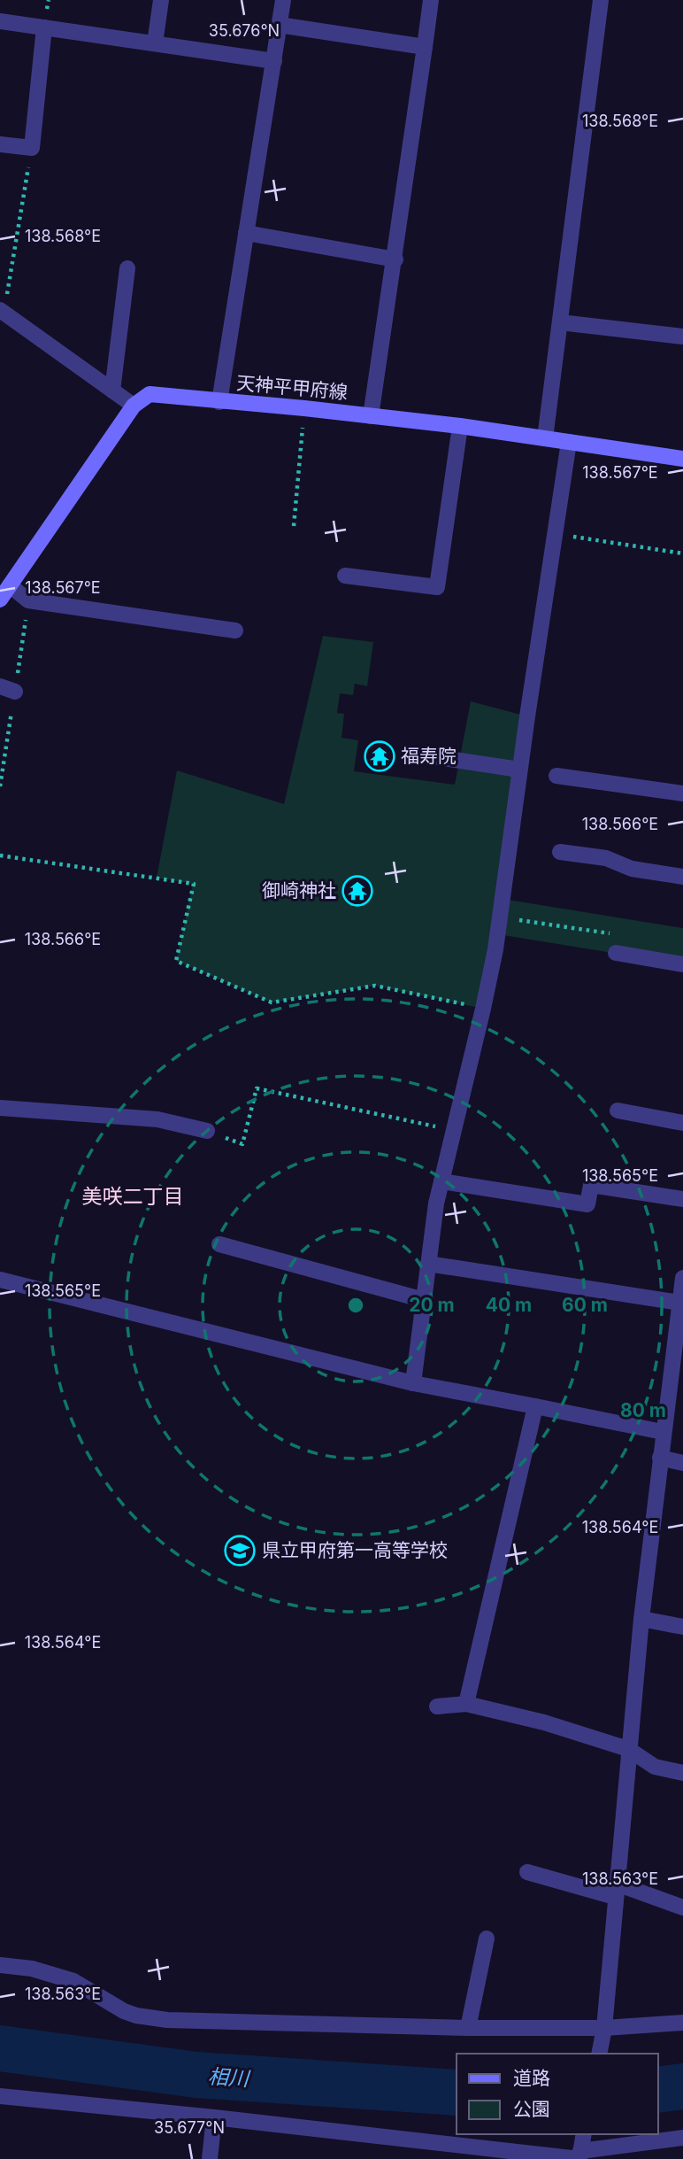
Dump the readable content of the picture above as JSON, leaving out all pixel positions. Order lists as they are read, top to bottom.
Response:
{
  "streets": {
    "main road": ["天神平甲府線"]
  },
  "districts": ["美咲二丁目"],
  "water": ["相川"],
  "places": {
    "temple": ["福寿院", "御崎神社"],
    "school or university": ["県立甲府第一高等学校"]
  },
  "legend": ["道路", "公園"],
  "coordinates": [
    "35.676°N",
    "138.568°E",
    "138.567°E",
    "138.566°E",
    "138.565°E",
    "138.564°E",
    "138.563°E",
    "35.677°N"
  ],
  "rings": [
    "20 m",
    "40 m",
    "60 m",
    "80 m"
  ]
}
